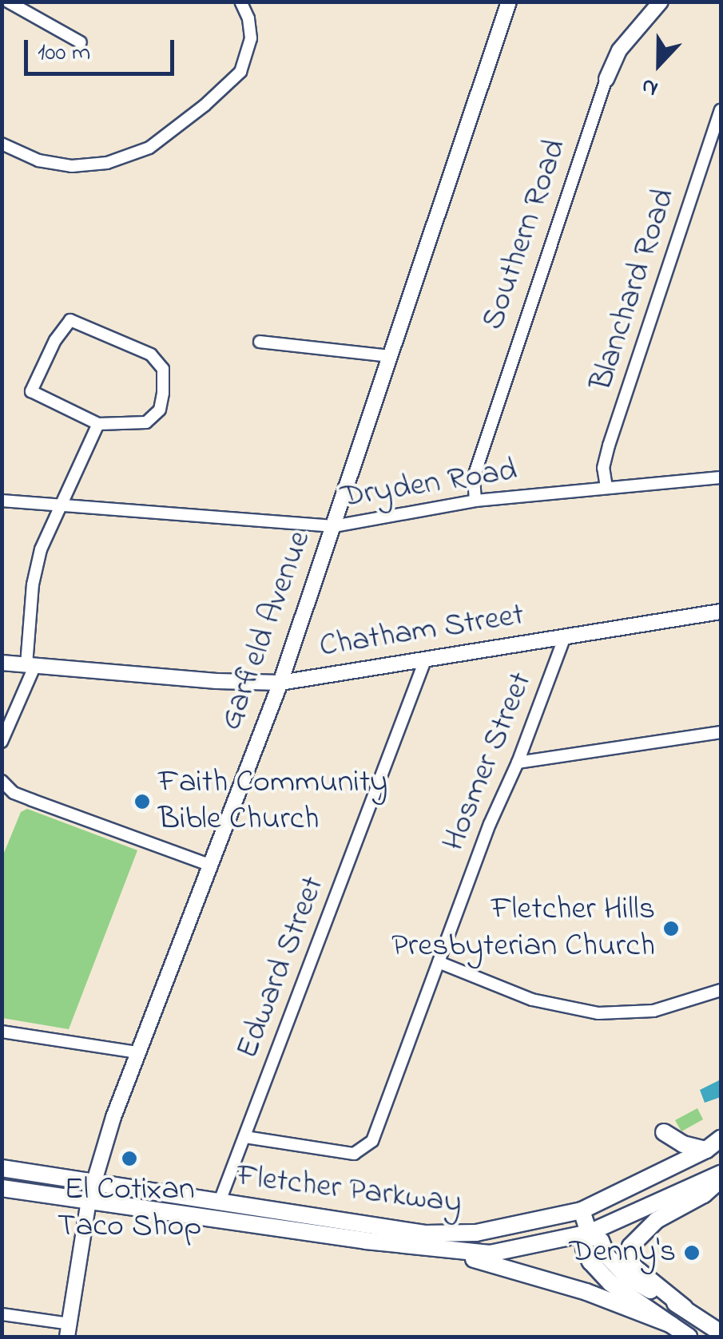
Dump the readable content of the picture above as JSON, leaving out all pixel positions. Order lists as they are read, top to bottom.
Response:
{
  "streets": {
    "main road": ["Fletcher Parkway"],
    "street": [
      "Southern Road",
      "Blanchard Road",
      "Dryden Road",
      "Garfield Avenue",
      "Chatham Street",
      "Hosmer Street",
      "Edward Street"
    ]
  },
  "crossings": [
    ["Southern Road", "Dryden Road"],
    ["Blanchard Road", "Dryden Road"],
    ["Dryden Road", "Garfield Avenue"],
    ["Garfield Avenue", "Chatham Street"],
    ["Garfield Avenue", "Fletcher Parkway"],
    ["Chatham Street", "Hosmer Street"],
    ["Chatham Street", "Edward Street"],
    ["Hosmer Street", "Edward Street"],
    ["Edward Street", "Fletcher Parkway"]
  ],
  "places": [
    "Faith Community Bible Church",
    "Fletcher Hills Presbyterian Church",
    "El Cotixan Taco Shop",
    "Denny's"
  ],
  "scale_bar": "100 m",
  "north": "bottom"
}
